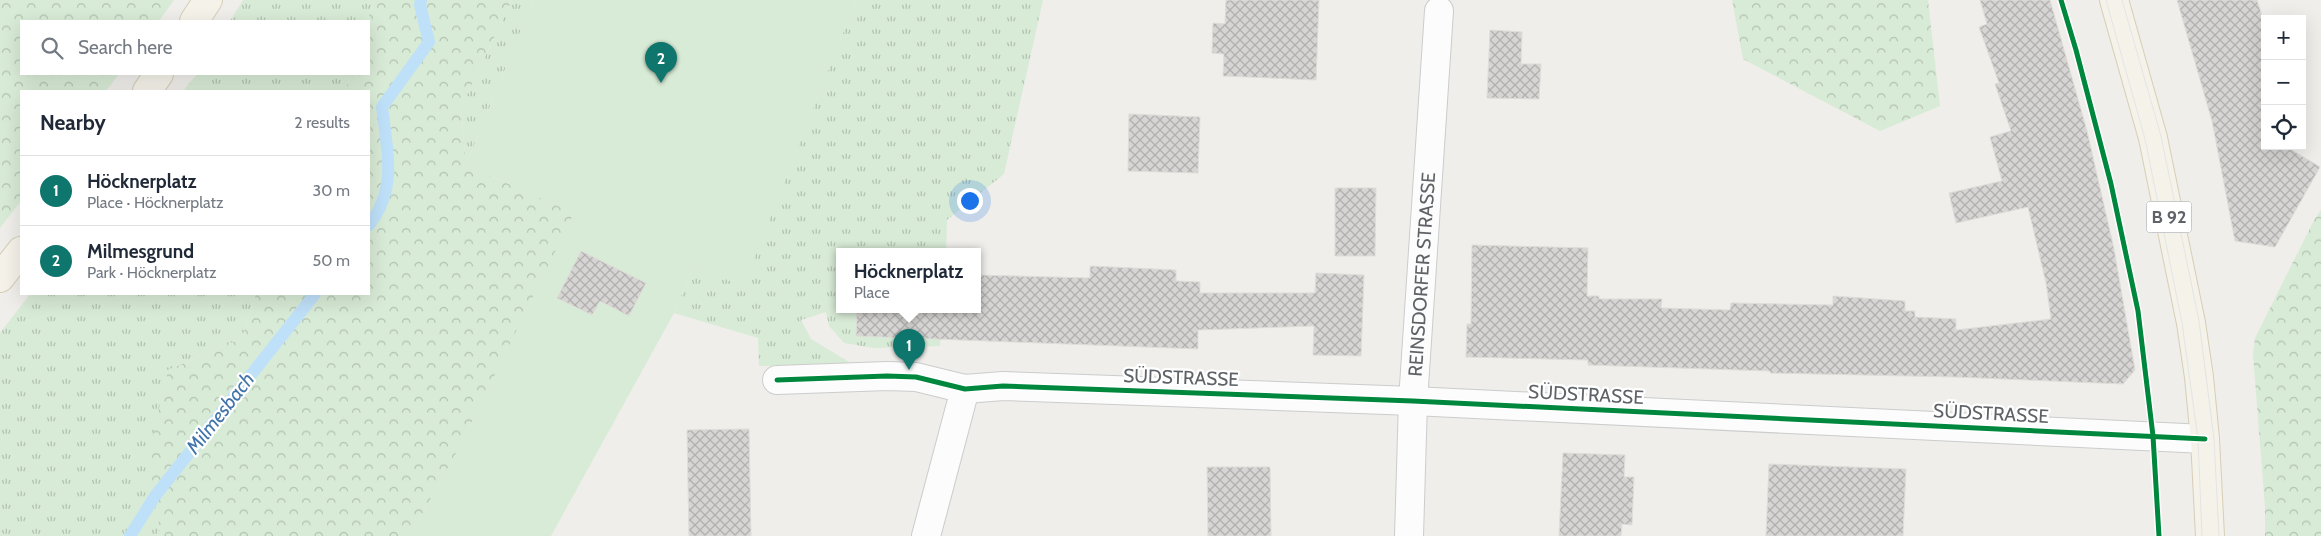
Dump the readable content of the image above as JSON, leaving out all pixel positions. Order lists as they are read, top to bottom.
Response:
{
  "streets": {
    "main road": ["B 92"],
    "street": ["REINSDORFER STRASSE", "SÜDSTRASSE"]
  },
  "crossings": [
    ["B 92", "SÜDSTRASSE"],
    ["REINSDORFER STRASSE", "SÜDSTRASSE"]
  ],
  "water": ["Milmesbach"],
  "page": {
    "map_buttons": ["+", "−"],
    "search": "Search here",
    "pins": ["2", "1"],
    "heading": ["Nearby", "2 results"],
    "list": [
      {
        "mark": "1",
        "name": "Höcknerplatz",
        "note": "Place · Höcknerplatz",
        "value": "30 m"
      },
      {
        "mark": "2",
        "name": "Milmesgrund",
        "note": "Park · Höcknerplatz",
        "value": "50 m"
      }
    ],
    "popup": ["Höcknerplatz", "Place"]
  }
}
